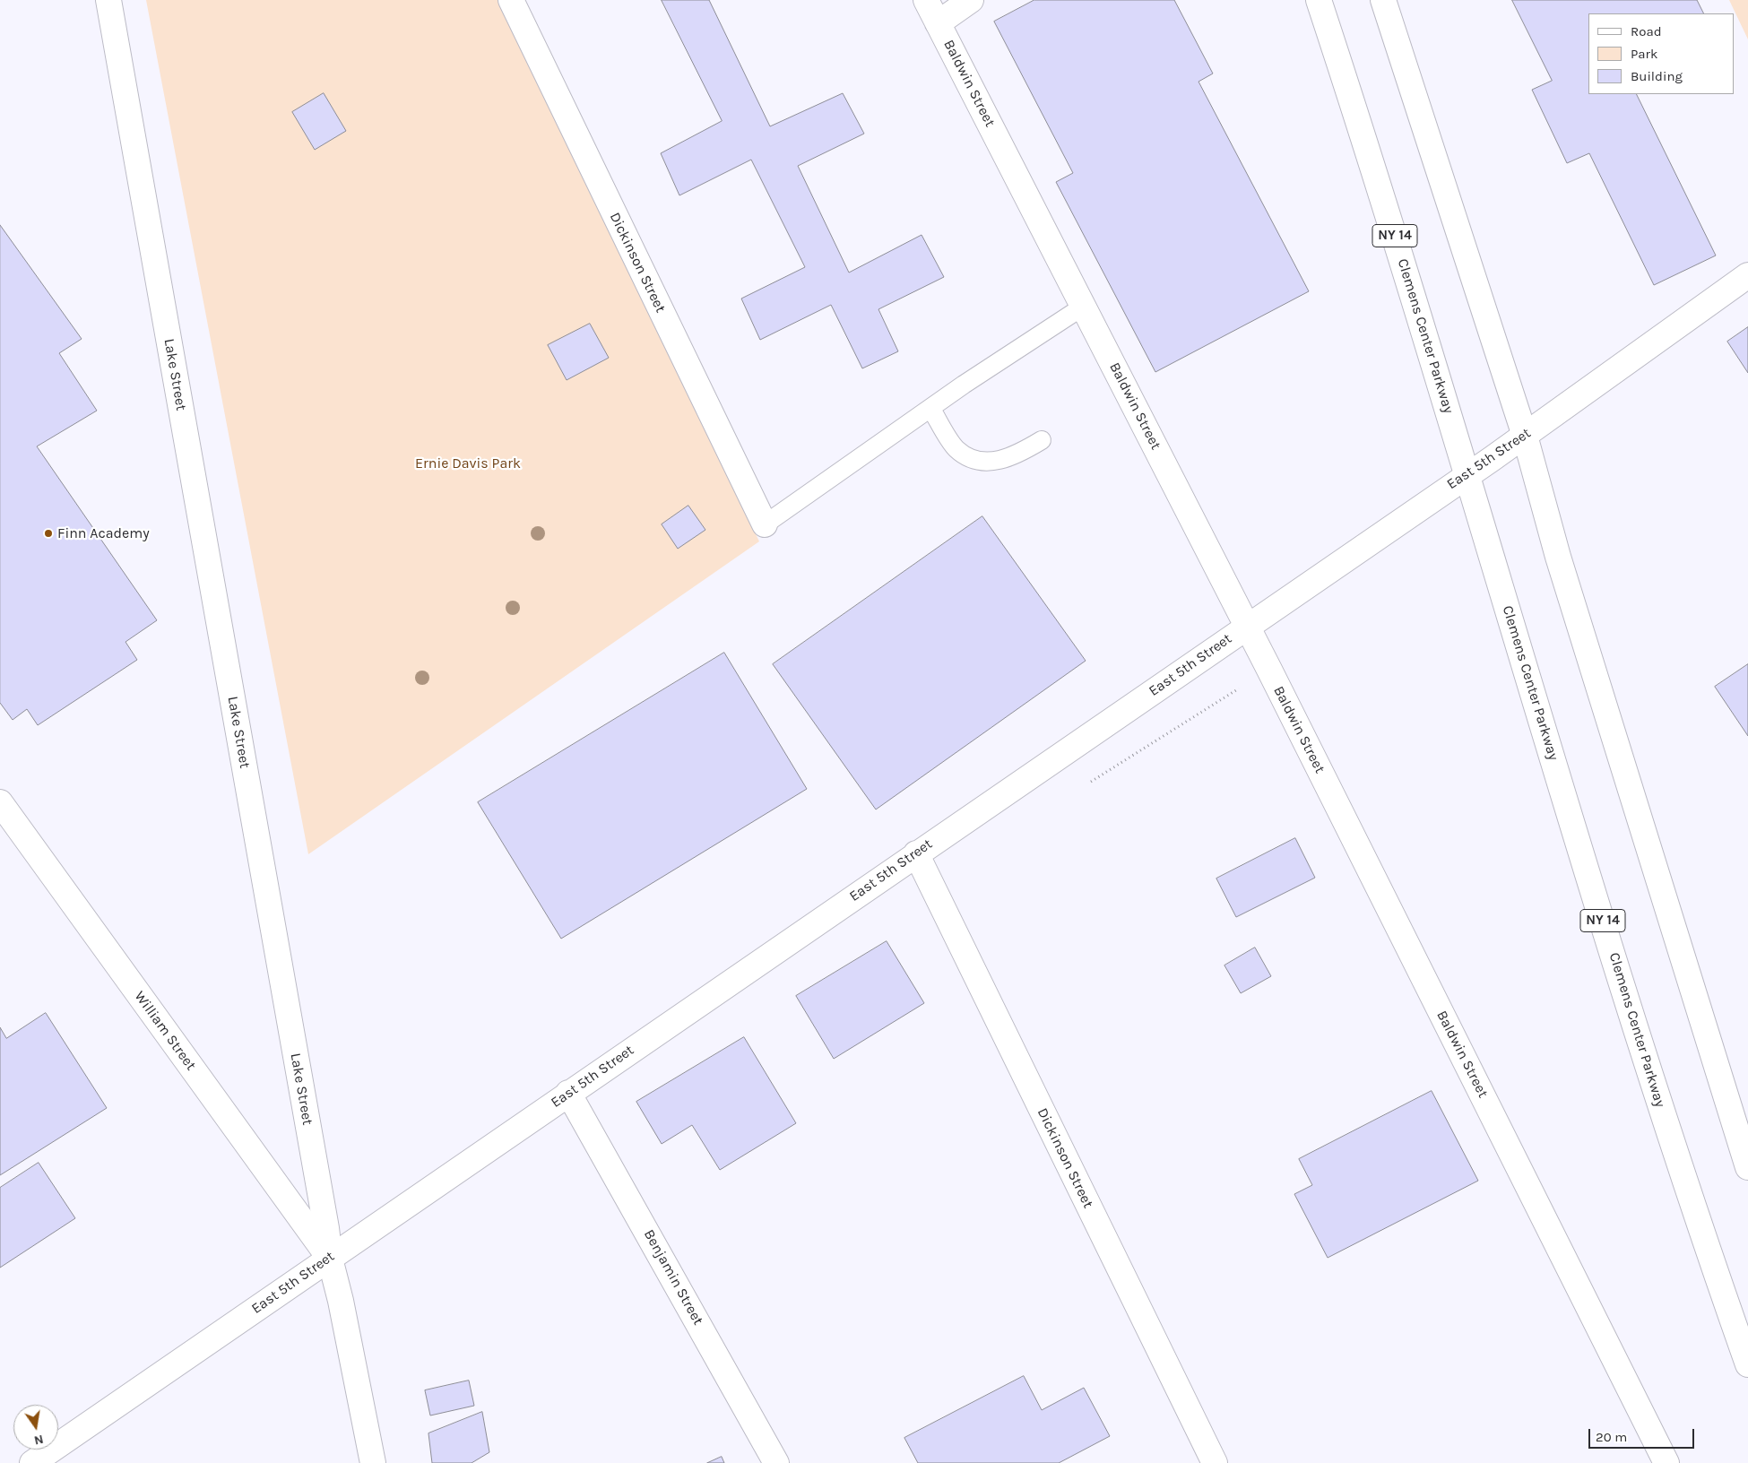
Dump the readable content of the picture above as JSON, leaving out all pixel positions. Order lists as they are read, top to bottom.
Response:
{
  "streets": {
    "street": [
      "Baldwin Street",
      "NY 14",
      "Dickinson Street",
      "Clemens Center Parkway",
      "Lake Street",
      "East 5th Street",
      "William Street",
      "Benjamin Street"
    ]
  },
  "crossings": [
    ["Baldwin Street", "East 5th Street"],
    ["Dickinson Street", "East 5th Street"],
    ["Clemens Center Parkway", "East 5th Street"],
    ["Lake Street", "East 5th Street"],
    ["Lake Street", "William Street"],
    ["East 5th Street", "William Street"],
    ["East 5th Street", "Benjamin Street"]
  ],
  "parks": ["Ernie Davis Park"],
  "places": ["Finn Academy"],
  "legend": ["Road", "Park", "Building"],
  "scale_bar": "20 m",
  "north": "bottom"
}
